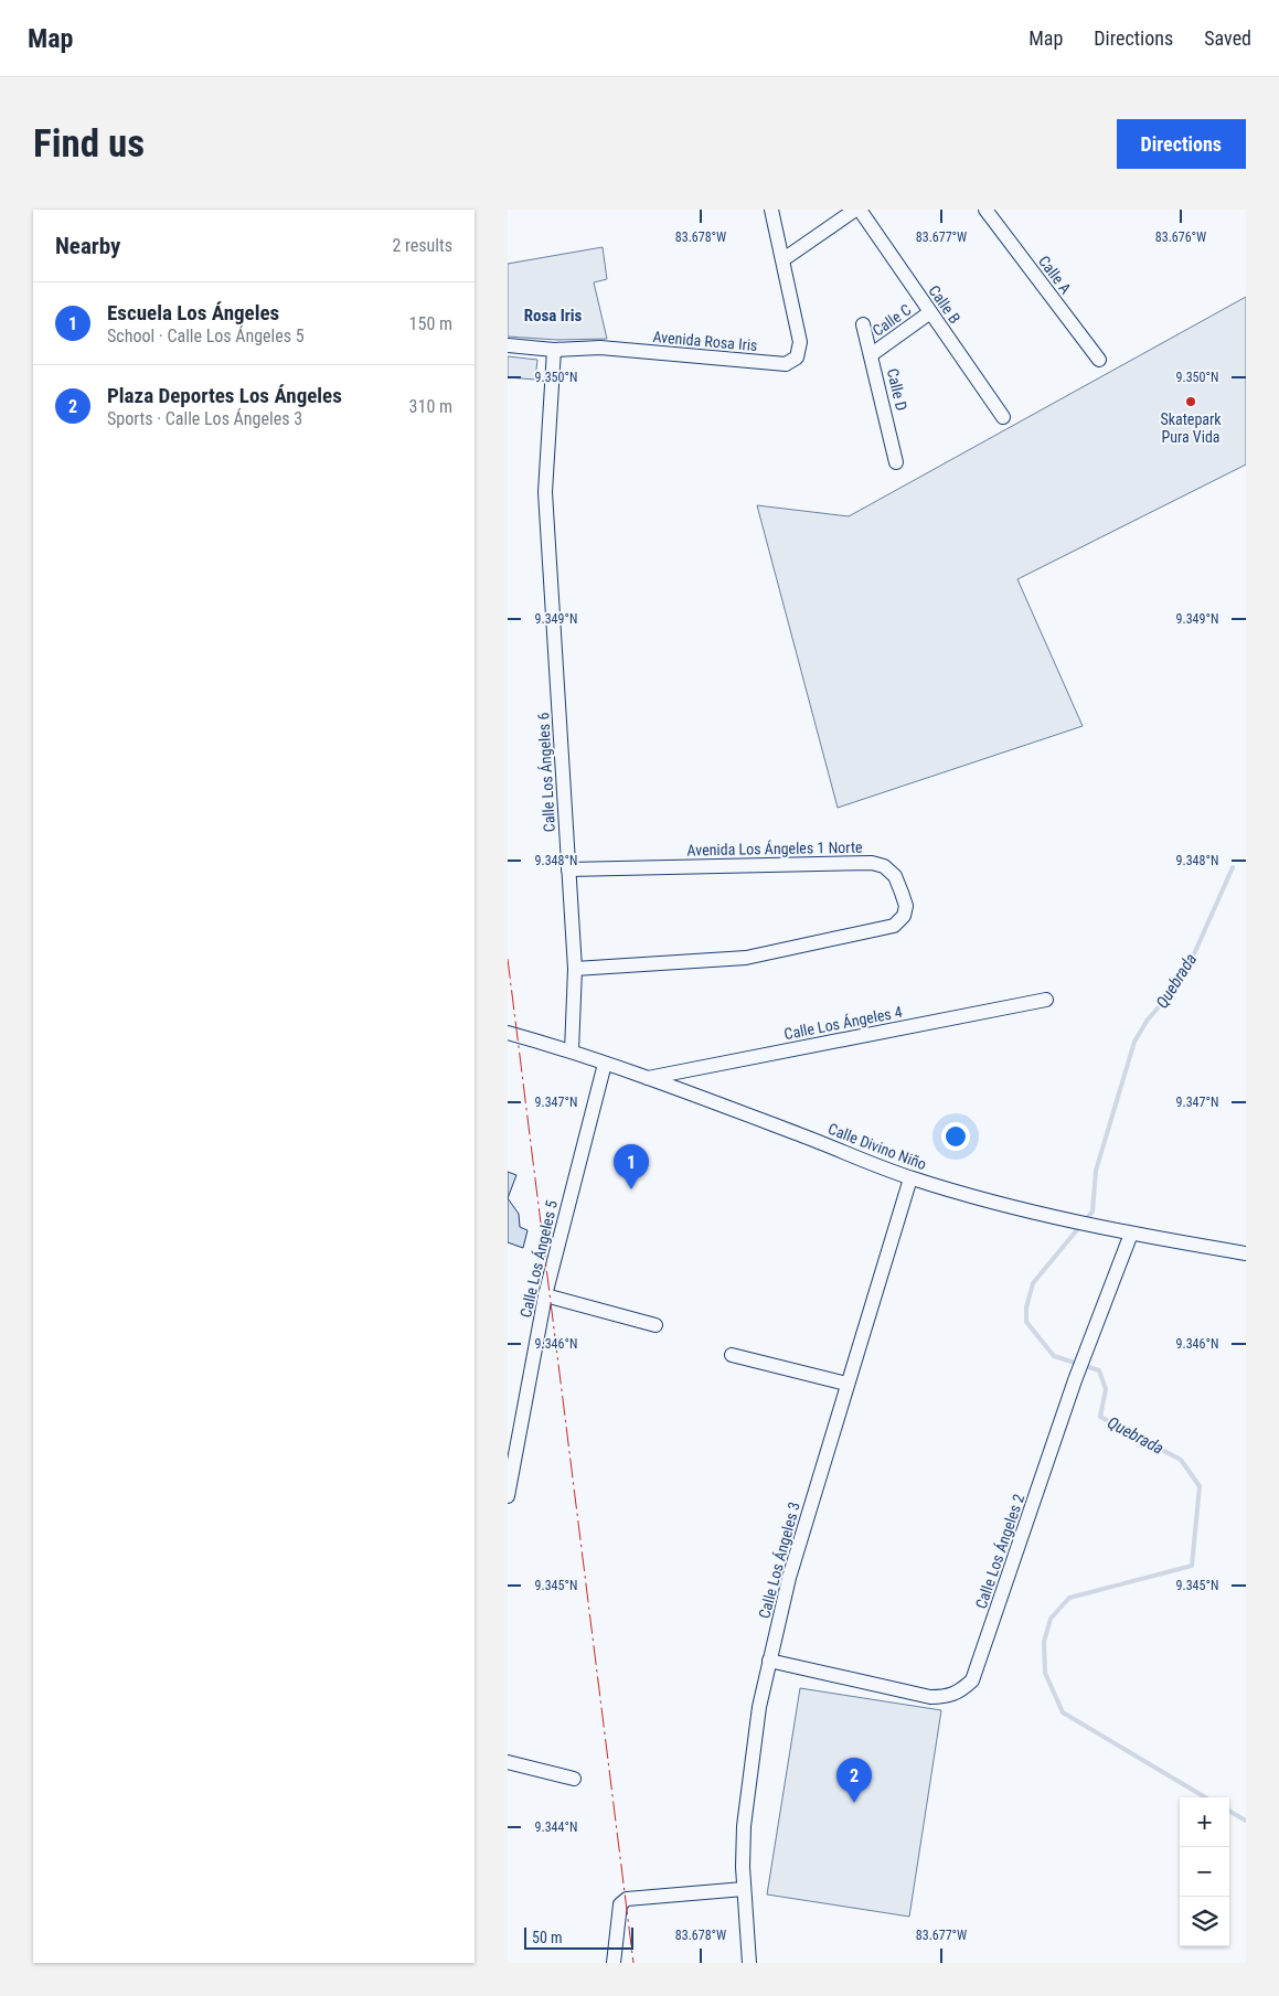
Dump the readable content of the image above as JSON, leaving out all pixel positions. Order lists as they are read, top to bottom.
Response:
{
  "streets": {
    "street": [
      "Calle A",
      "Calle B",
      "Calle C",
      "Avenida Rosa Iris",
      "Calle D",
      "Calle Los Ángeles 6",
      "Avenida Los Ángeles 1 Norte",
      "Calle Los Ángeles 4",
      "Calle Divino Niño",
      "Calle Los Ángeles 5",
      "Calle Los Ángeles 2",
      "Calle Los Ángeles 3"
    ]
  },
  "crossings": [
    ["Calle B", "Calle C"],
    ["Calle C", "Calle D"],
    ["Avenida Rosa Iris", "Calle Los Ángeles 6"],
    ["Calle Los Ángeles 6", "Avenida Los Ángeles 1 Norte"],
    ["Calle Los Ángeles 6", "Calle Divino Niño"],
    ["Calle Los Ángeles 4", "Calle Divino Niño"],
    ["Calle Divino Niño", "Calle Los Ángeles 5"],
    ["Calle Divino Niño", "Calle Los Ángeles 2"],
    ["Calle Divino Niño", "Calle Los Ángeles 3"],
    ["Calle Los Ángeles 2", "Calle Los Ángeles 3"]
  ],
  "districts": ["Rosa Iris"],
  "water": ["Quebrada"],
  "places": ["Skatepark Pura Vida"],
  "scale_bar": "50 m",
  "page": {
    "header": "Map",
    "nav": ["Map", "Directions", "Saved"],
    "buttons": "Directions",
    "title": "Find us",
    "heading": ["Nearby", "2 results"],
    "list": [
      {
        "mark": "1",
        "name": "Escuela Los Ángeles",
        "note": "School · Calle Los Ángeles 5",
        "value": "150 m"
      },
      {
        "mark": "2",
        "name": "Plaza Deportes Los Ángeles",
        "note": "Sports · Calle Los Ángeles 3",
        "value": "310 m"
      }
    ],
    "pins": ["1", "2"],
    "map_buttons": ["+", "−"],
    "scale": "50 m"
  },
  "coordinates": [
    "83.678°W",
    "83.677°W",
    "83.676°W",
    "9.350°N",
    "9.349°N",
    "9.348°N",
    "9.347°N",
    "9.346°N",
    "9.345°N",
    "9.344°N"
  ]
}
